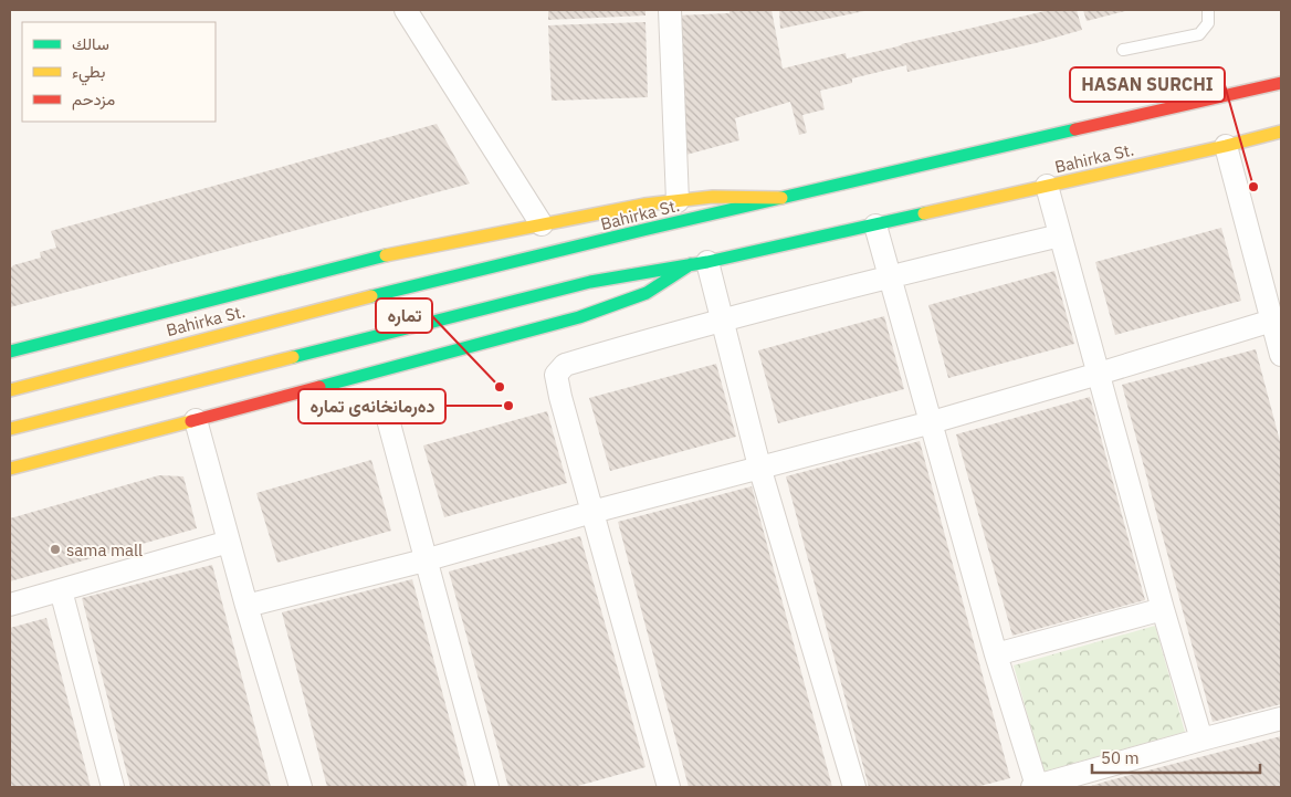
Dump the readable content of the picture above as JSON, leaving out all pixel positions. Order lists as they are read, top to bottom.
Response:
{
  "streets": {
    "main road": ["Bahirka St."]
  },
  "places": [
    "HASAN SURCHI",
    "تمارە",
    "دەرمانخانەی تمارە",
    "sama mall"
  ],
  "legend": ["سالك", "بطيء", "مزدحم"],
  "scale_bar": "50 m"
}
